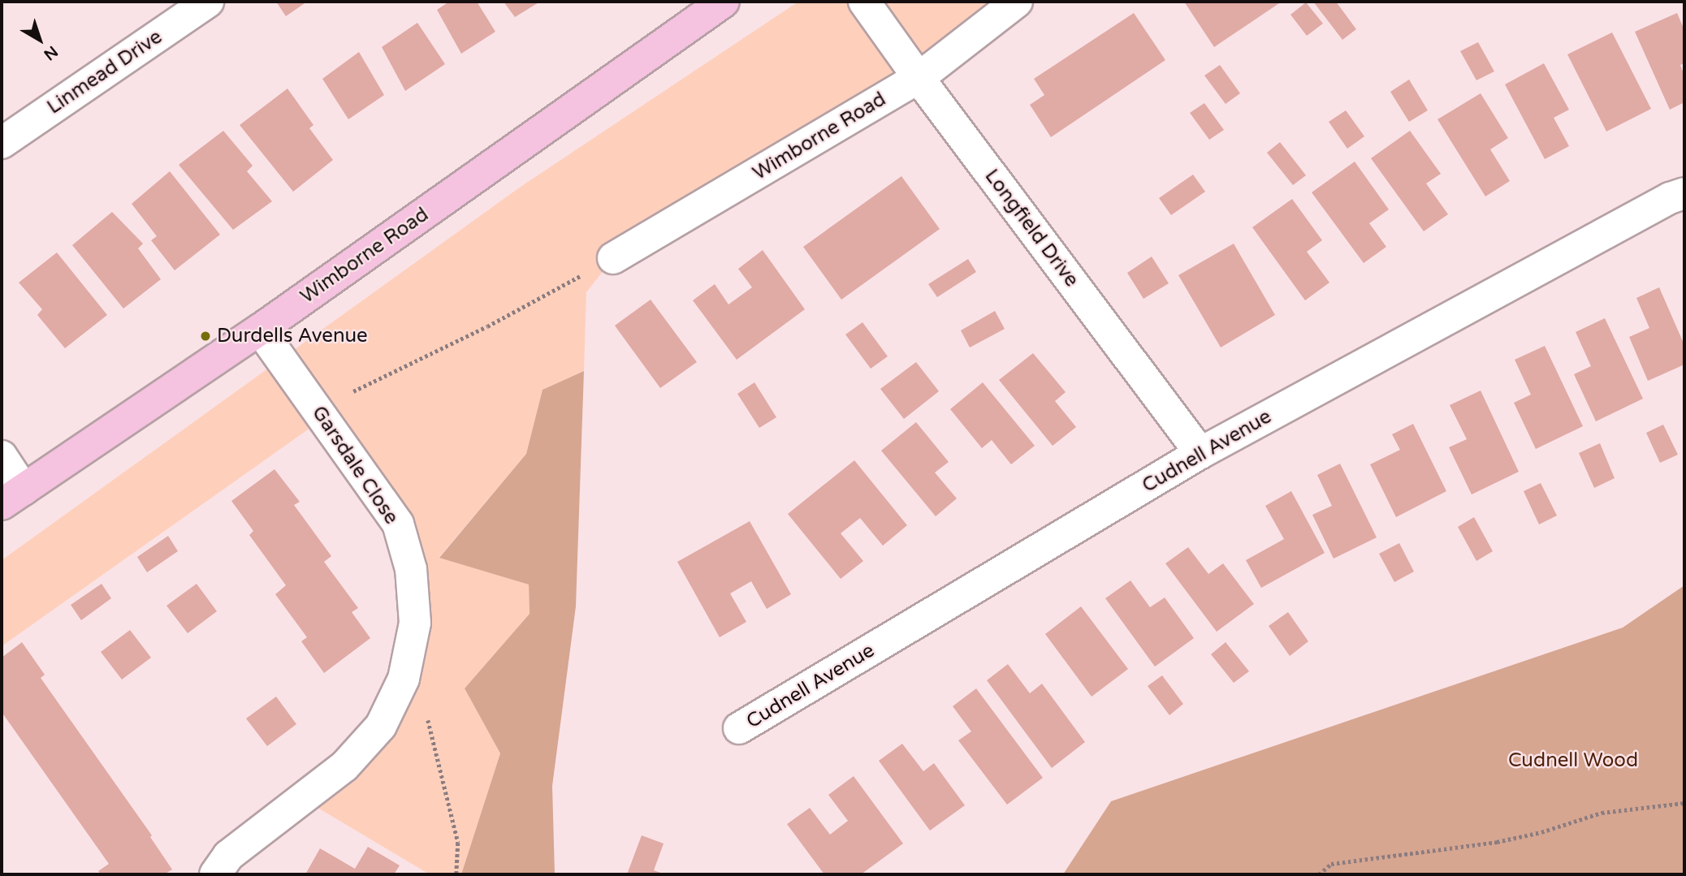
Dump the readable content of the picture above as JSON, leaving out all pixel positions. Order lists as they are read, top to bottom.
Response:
{
  "streets": {
    "main road": ["Wimborne Road"],
    "street": [
      "Linmead Drive",
      "Longfield Drive",
      "Cudnell Avenue",
      "Garsdale Close"
    ]
  },
  "crossings": [
    ["Wimborne Road", "Longfield Drive"],
    ["Wimborne Road", "Garsdale Close"],
    ["Longfield Drive", "Cudnell Avenue"]
  ],
  "parks": ["Cudnell Wood"],
  "places": ["Durdells Avenue"],
  "north": "bottom right"
}
